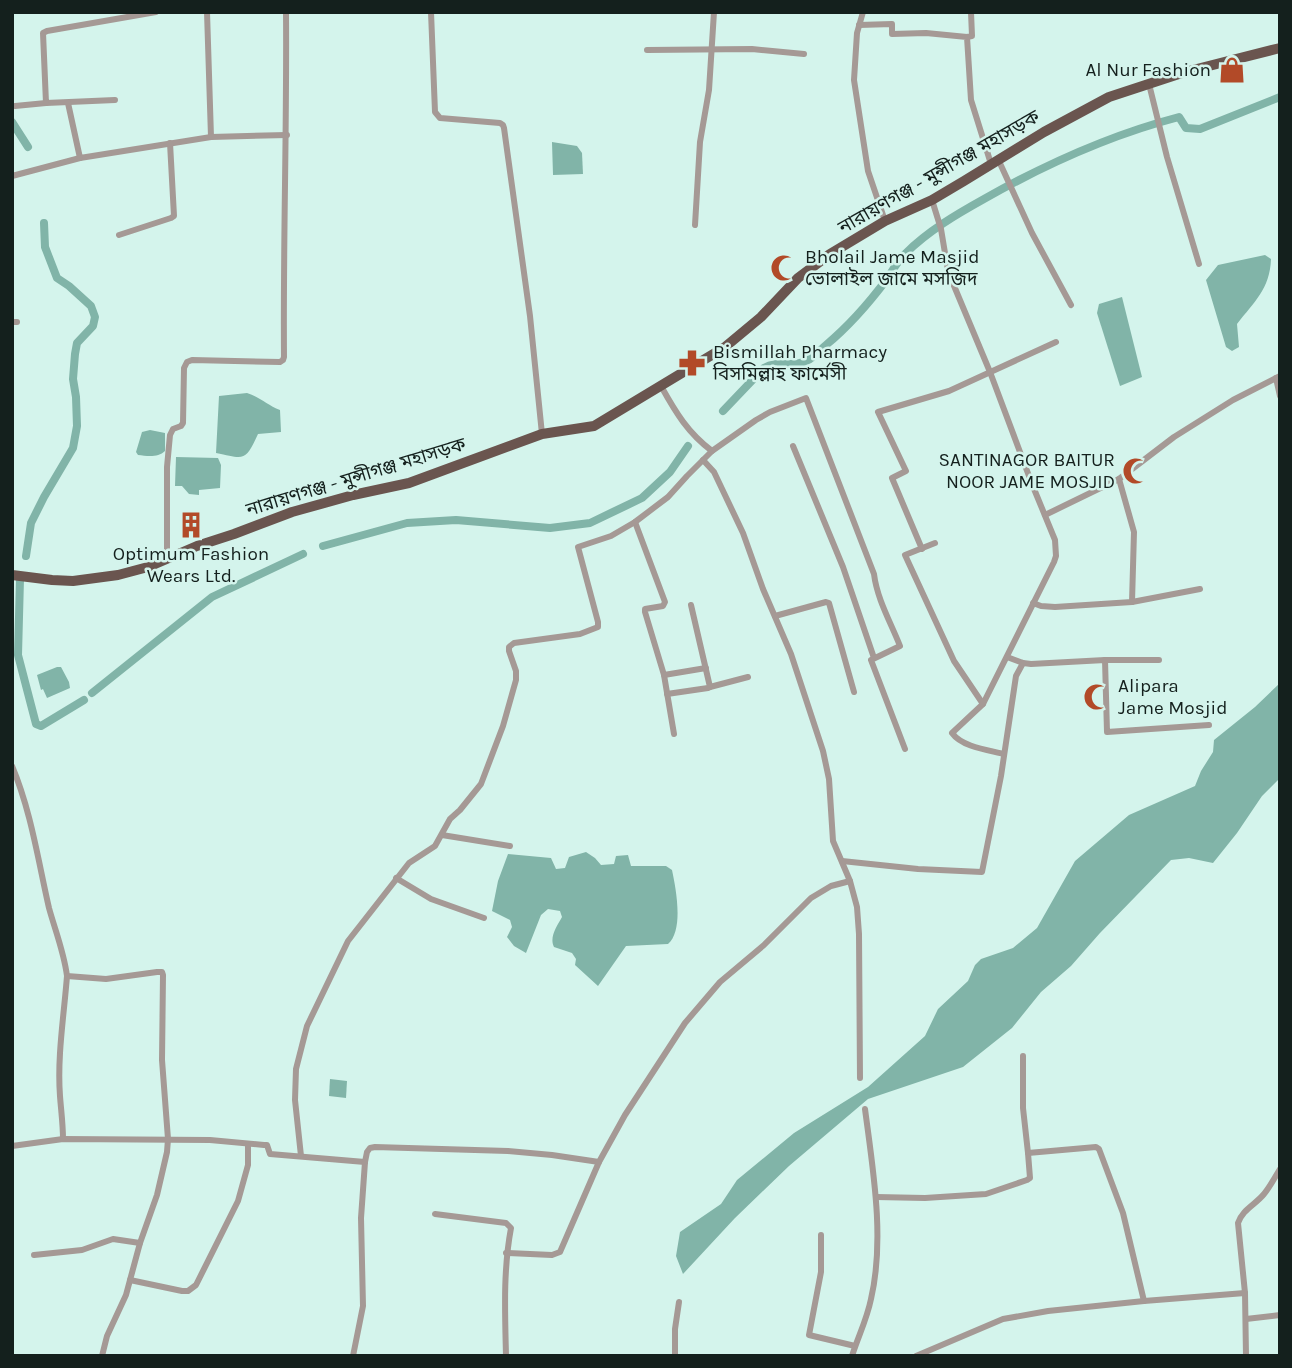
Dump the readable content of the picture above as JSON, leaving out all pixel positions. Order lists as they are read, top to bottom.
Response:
{
  "streets": {
    "main road": ["নারায়ণগঞ্জ - মুন্সীগঞ্জ মহাসড়ক"]
  },
  "places": {
    "shop": ["Al Nur Fashion"],
    "mosque": ["Bholail Jame Masjid ভোলাইল জামে মসজিদ", "SANTINAGOR BAITUR NOOR JAME MOSJID", "Alipara Jame Mosjid"],
    "pharmacy": ["Bismillah Pharmacy বিসমিল্লাহ ফার্মেসী"],
    "building": ["Optimum Fashion Wears Ltd."]
  }
}
